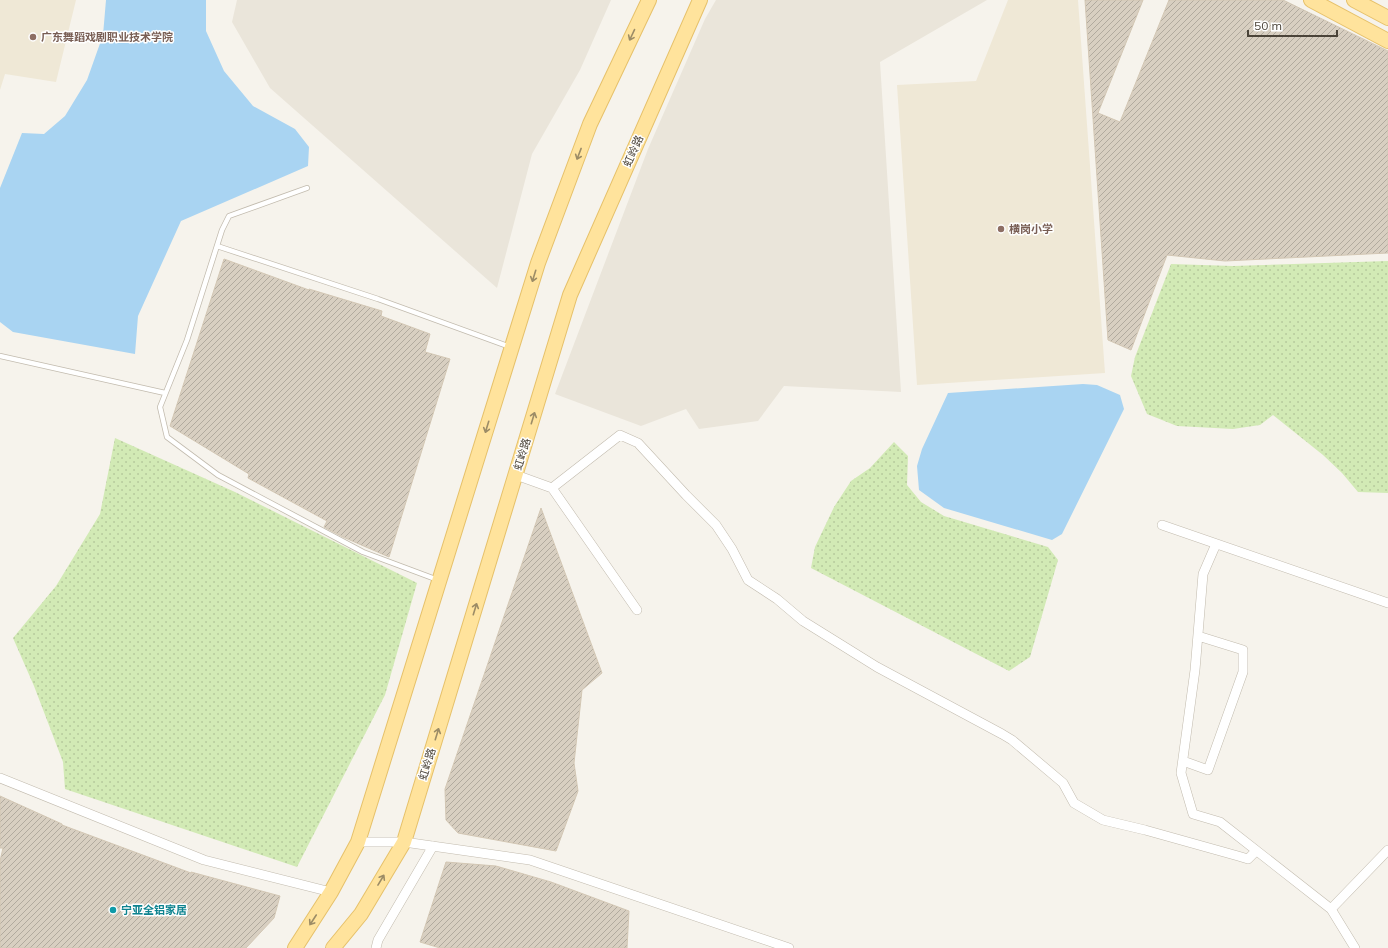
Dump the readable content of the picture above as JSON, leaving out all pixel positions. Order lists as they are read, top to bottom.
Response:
{
  "streets": {
    "main road": ["虹岭路"]
  },
  "places": ["广东舞蹈戏剧职业技术学院", "横岗小学", "宁亚全铝家居"],
  "scale_bar": "50 m"
}
